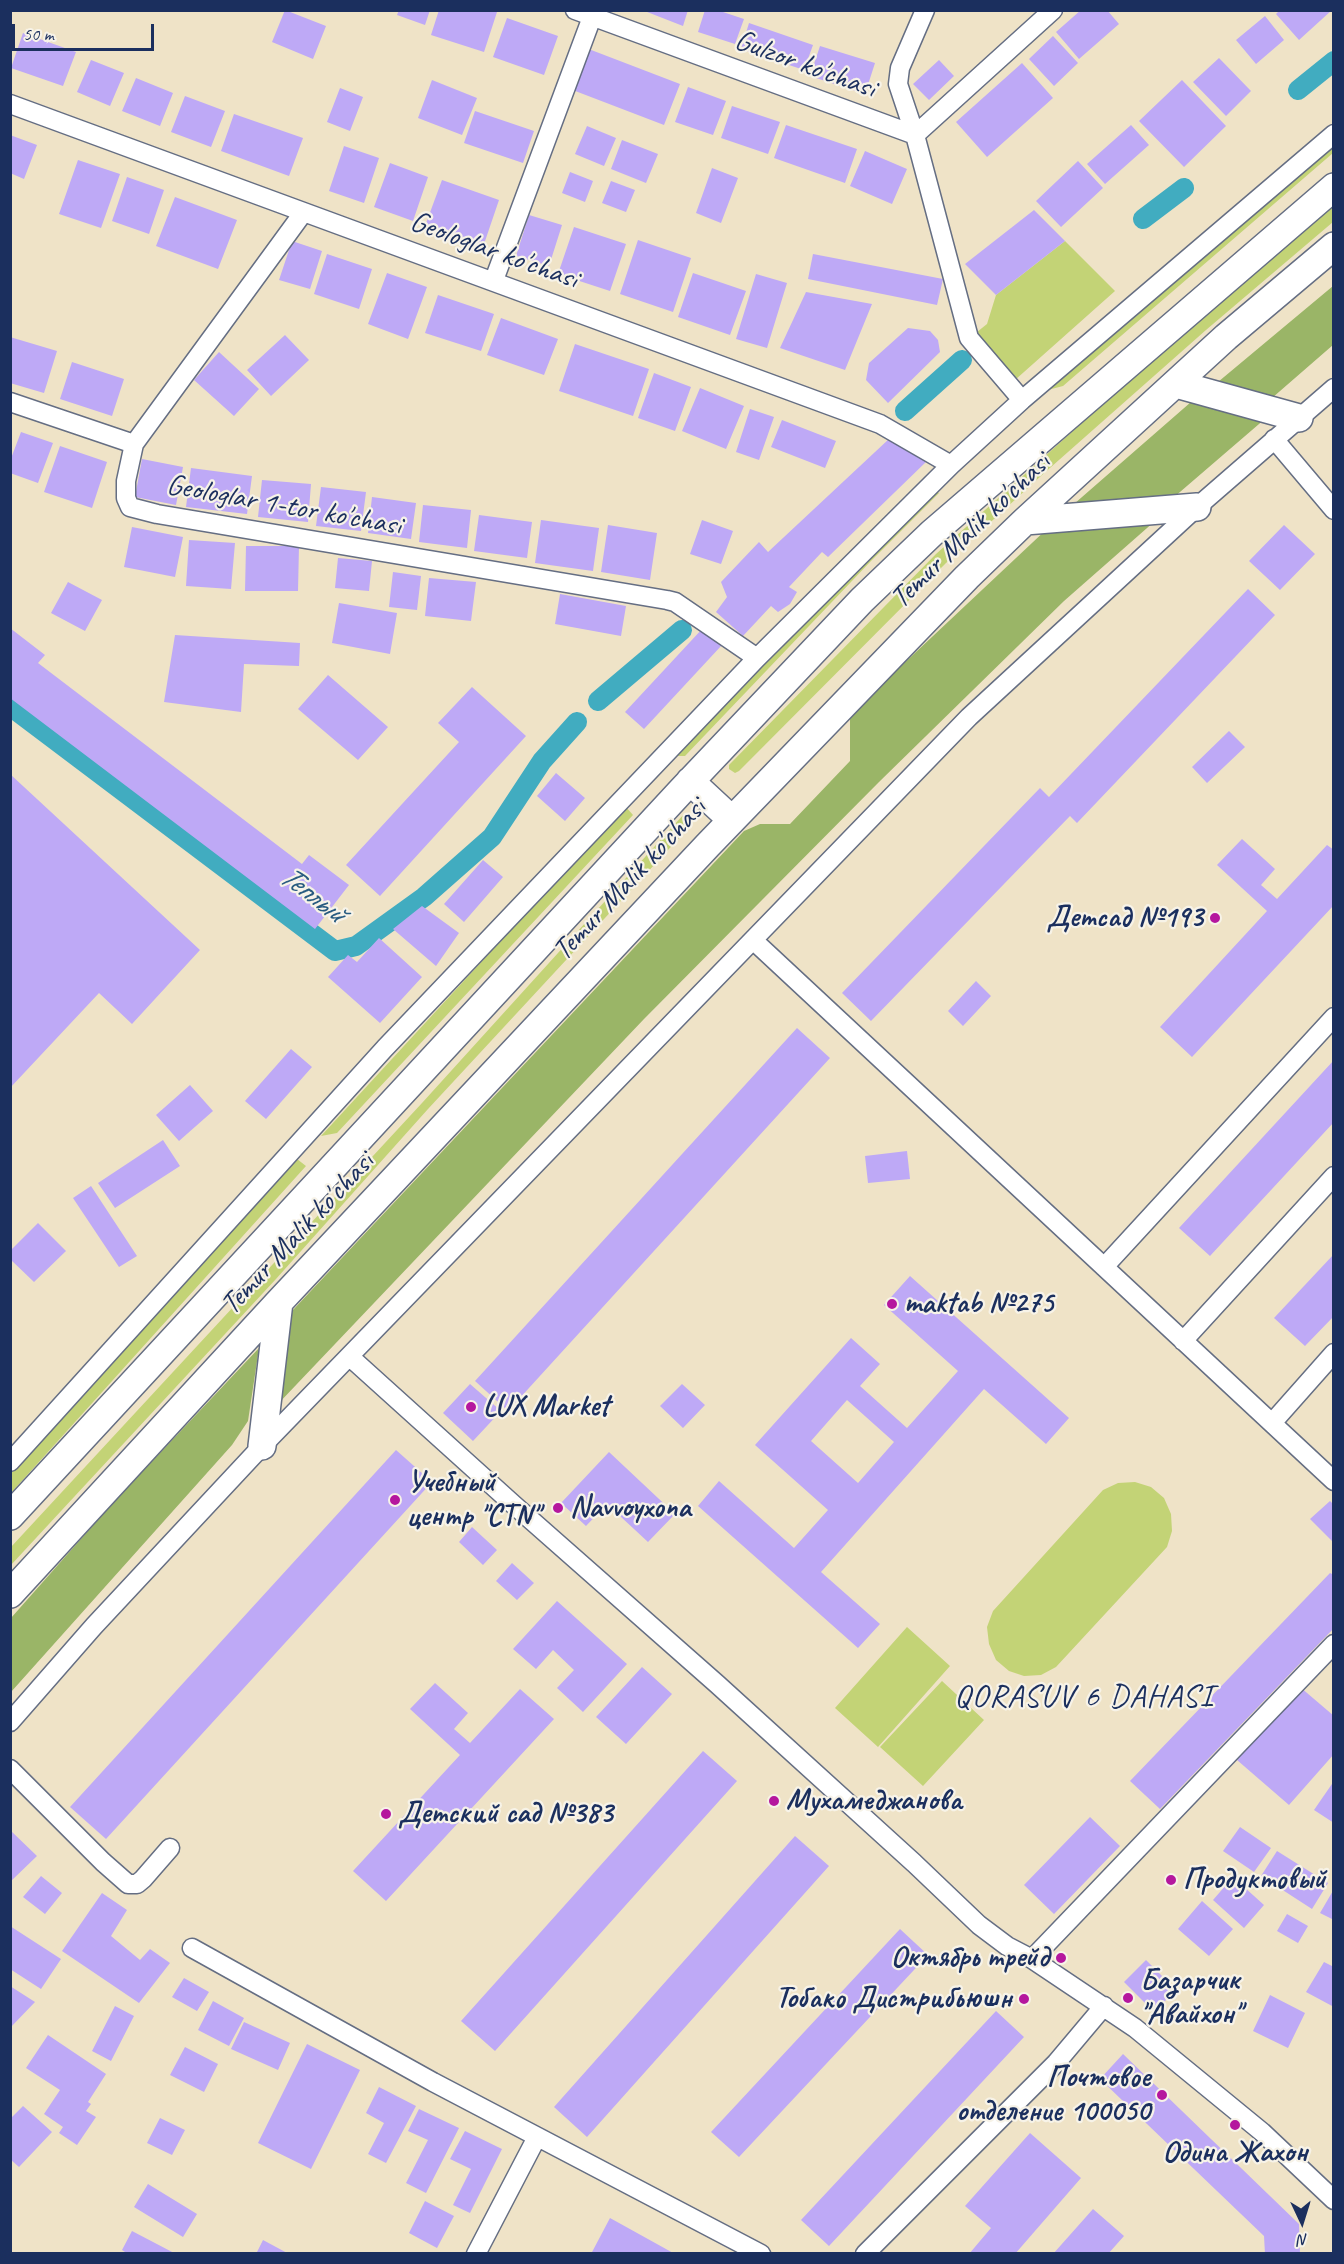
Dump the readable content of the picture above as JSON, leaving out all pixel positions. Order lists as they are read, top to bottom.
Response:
{
  "streets": {
    "highway": ["Temur Malik ko'chasi"],
    "street": ["Gulzor ko'chasi", "Geologlar ko'chasi", "Geologlar 1-tor ko'chasi"]
  },
  "crossings": [
    ["Geologlar ko'chasi", "Geologlar 1-tor ko'chasi"]
  ],
  "districts": ["QORASUV 6 DAHASI"],
  "water": ["Теплый"],
  "places": [
    "Детсад №193",
    "maktab №275",
    "LUX Market",
    "Учебный центр \"CTN\"",
    "Navvoyxona",
    "Мухамеджанова",
    "Детский сад №383",
    "Продуктовый",
    "Октябрь трейд",
    "Базарчик \"Авайхон\"",
    "Тобако Дистрибьюшн",
    "Почтовое отделение 100050",
    "Одина Жахон"
  ],
  "scale_bar": "50 m",
  "north": "bottom"
}
